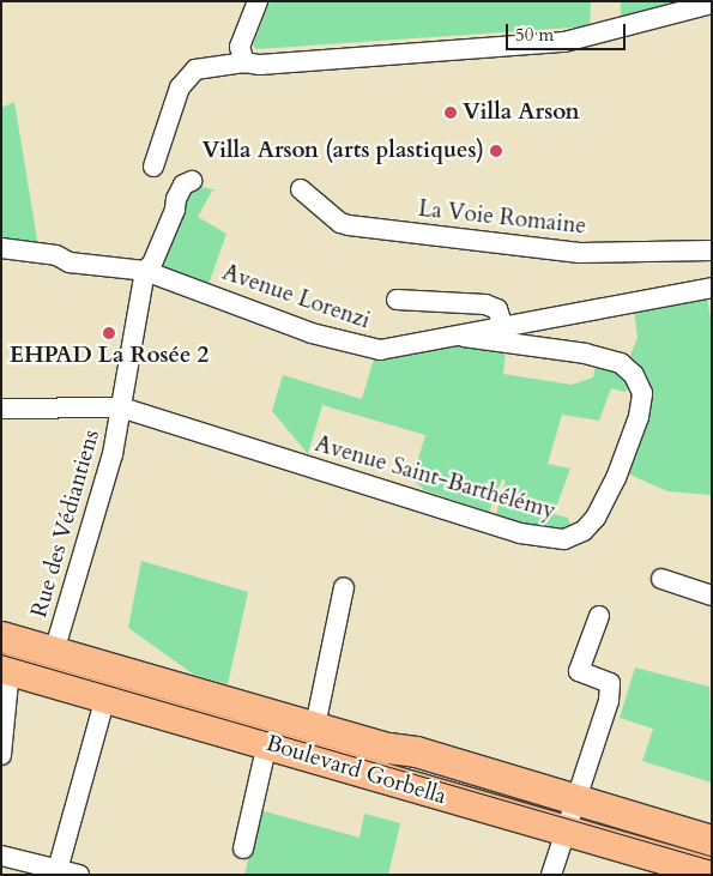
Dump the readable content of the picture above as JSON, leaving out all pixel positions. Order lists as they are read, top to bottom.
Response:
{
  "streets": {
    "main road": ["Boulevard Gorbella"],
    "street": [
      "La Voie Romaine",
      "Avenue Lorenzi",
      "Avenue Saint-Barthélémy",
      "Rue des Védiantiens"
    ]
  },
  "crossings": [
    ["Avenue Lorenzi", "Avenue Saint-Barthélémy"],
    ["Avenue Lorenzi", "Rue des Védiantiens"],
    ["Avenue Saint-Barthélémy", "Rue des Védiantiens"],
    ["Rue des Védiantiens", "Boulevard Gorbella"]
  ],
  "places": ["Villa Arson", "Villa Arson (arts plastiques)", "EHPAD La Rosée 2"],
  "scale_bar": "50 m"
}
